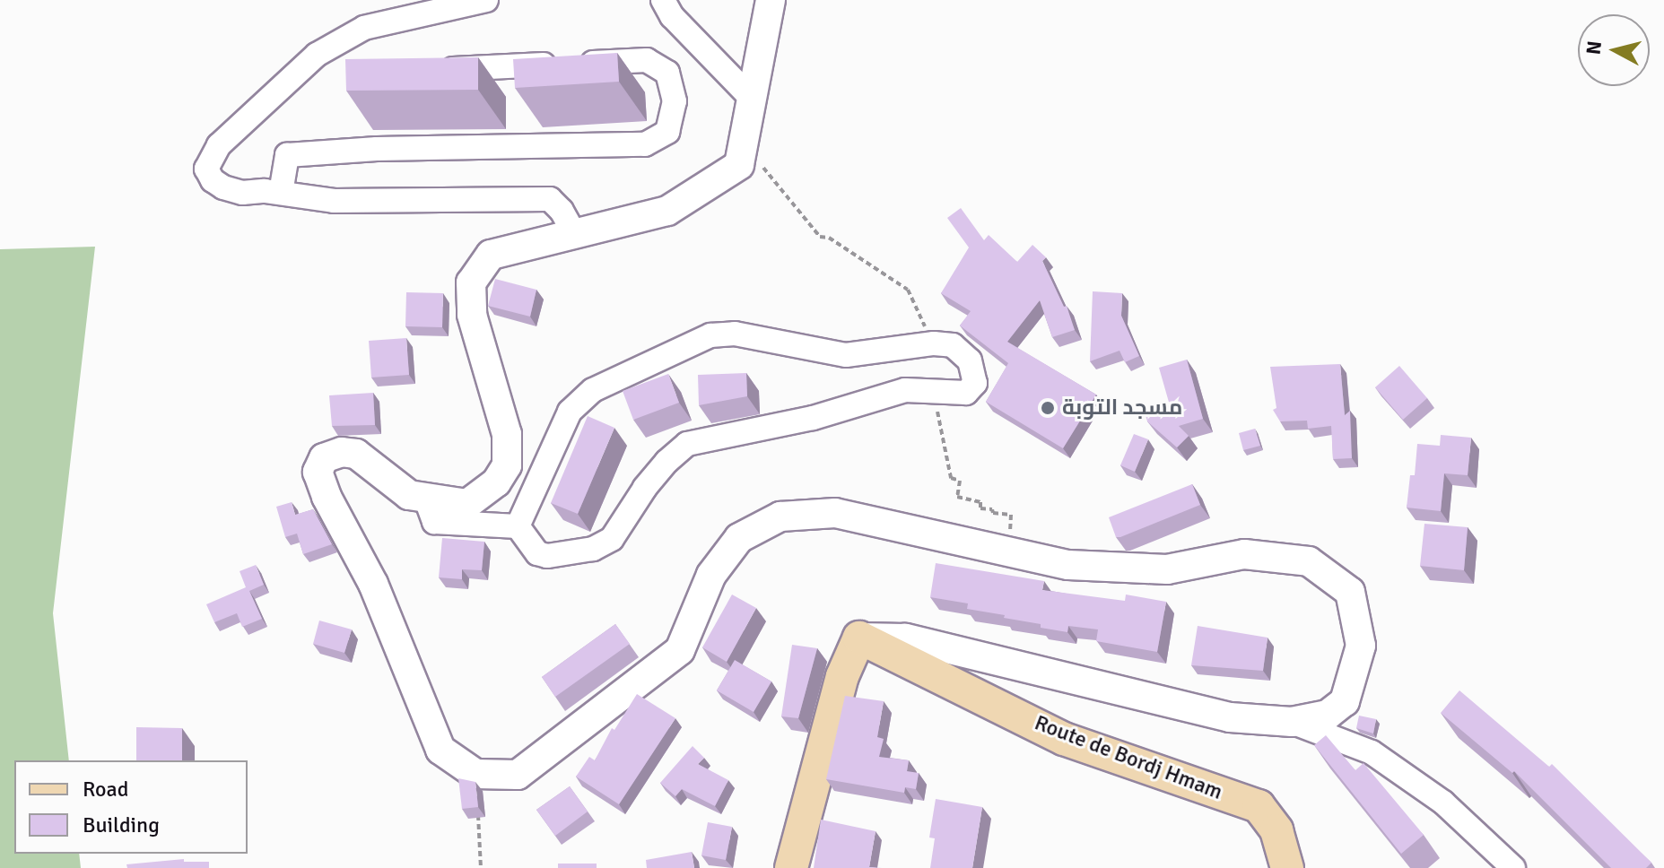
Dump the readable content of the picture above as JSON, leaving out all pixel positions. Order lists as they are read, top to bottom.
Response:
{
  "streets": {
    "main road": ["Route de Bordj Hmam"]
  },
  "places": ["مسجد التوبة"],
  "legend": ["Road", "Building"],
  "north": "left"
}
